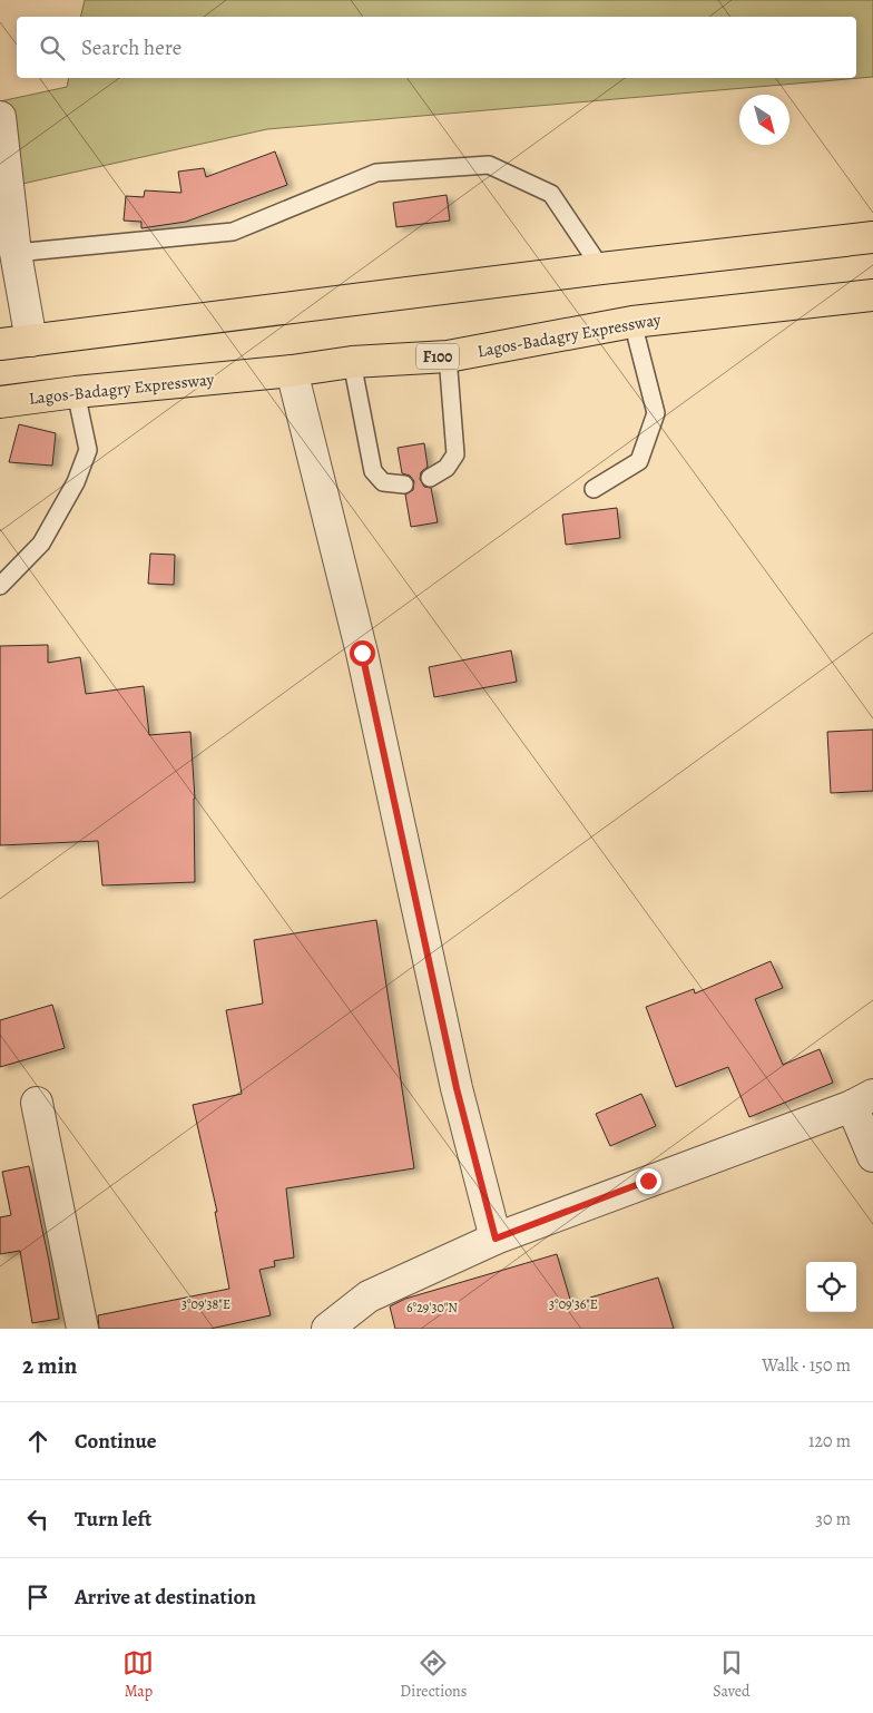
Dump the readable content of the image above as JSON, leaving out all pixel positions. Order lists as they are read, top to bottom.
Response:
{
  "streets": {
    "highway": ["Lagos-Badagry Expressway", "F100"]
  },
  "north": "bottom right",
  "page": {
    "search": "Search here",
    "heading": ["2 min", "Walk · 150 m"],
    "list": [
      ["Continue", "120 m"],
      ["Turn left", "30 m"],
      "Arrive at destination"
    ],
    "nav": ["Map", "Directions", "Saved"]
  },
  "coordinates": ["3°09'38\"E", "3°09'36\"E", "6°29'30\"N"]
}
